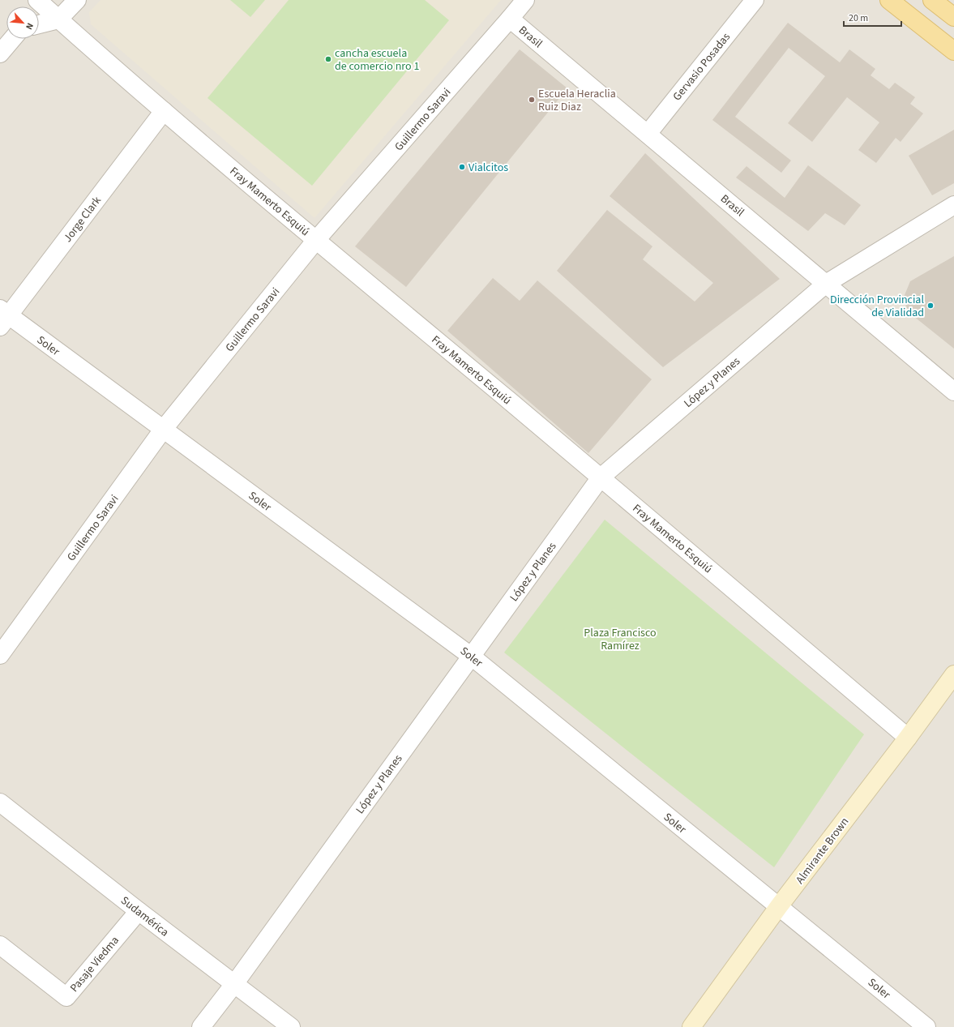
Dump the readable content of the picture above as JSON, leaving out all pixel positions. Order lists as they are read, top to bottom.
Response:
{
  "streets": {
    "main road": ["Almirante Brown"],
    "street": [
      "Brasil",
      "Gervasio Posadas",
      "Guillermo Saravi",
      "Fray Mamerto Esquiú",
      "Jorge Clark",
      "Soler",
      "López y Planes",
      "Sudamérica",
      "Pasaje Viedma"
    ]
  },
  "crossings": [
    ["Brasil", "Gervasio Posadas"],
    ["Brasil", "Guillermo Saravi"],
    ["Brasil", "López y Planes"],
    ["Guillermo Saravi", "Fray Mamerto Esquiú"],
    ["Guillermo Saravi", "Soler"],
    ["Fray Mamerto Esquiú", "Jorge Clark"],
    ["Fray Mamerto Esquiú", "López y Planes"],
    ["Fray Mamerto Esquiú", "Almirante Brown"],
    ["Jorge Clark", "Soler"],
    ["Soler", "López y Planes"],
    ["Soler", "Almirante Brown"],
    ["López y Planes", "Sudamérica"],
    ["Sudamérica", "Pasaje Viedma"]
  ],
  "parks": ["Plaza Francisco Ramírez"],
  "places": [
    "cancha escuela de comercio nro 1",
    "Escuela Heraclia Ruiz Diaz",
    "Vialcitos",
    "Dirección Provincial de Vialidad"
  ],
  "scale_bar": "20 m",
  "north": "bottom right"
}
